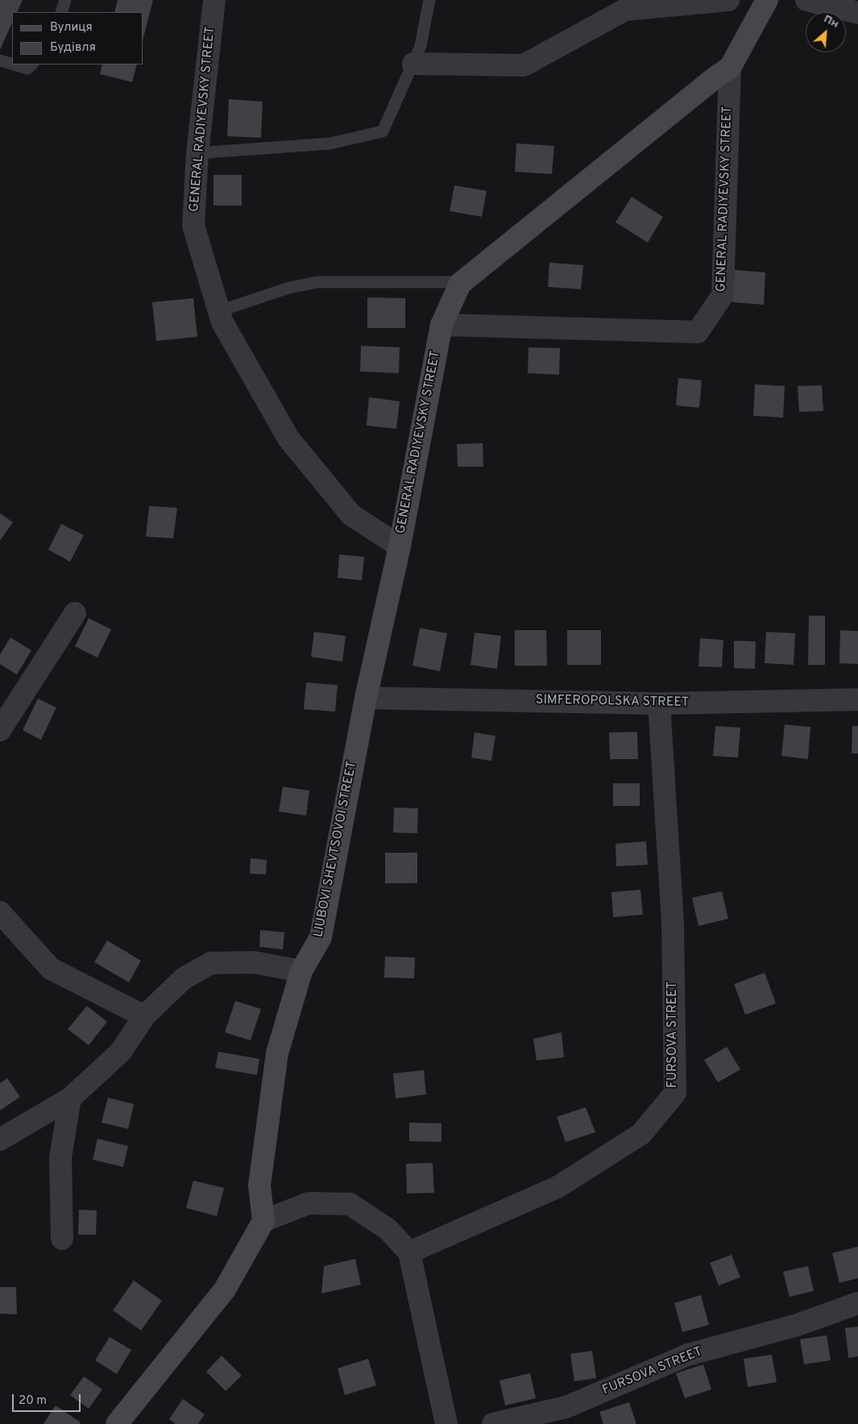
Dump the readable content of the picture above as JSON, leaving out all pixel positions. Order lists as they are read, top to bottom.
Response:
{
  "streets": {
    "street": [
      "GENERAL RADIYEVSKY STREET",
      "SIMFEROPOLSKA STREET",
      "LIUBOVI SHEVTSOVOI STREET",
      "FURSOVA STREET"
    ]
  },
  "crossings": [
    ["GENERAL RADIYEVSKY STREET", "LIUBOVI SHEVTSOVOI STREET"],
    ["SIMFEROPOLSKA STREET", "LIUBOVI SHEVTSOVOI STREET"],
    ["SIMFEROPOLSKA STREET", "FURSOVA STREET"]
  ],
  "legend": ["Вулиця", "Будівля"],
  "scale_bar": "20 m",
  "north": "top right"
}
